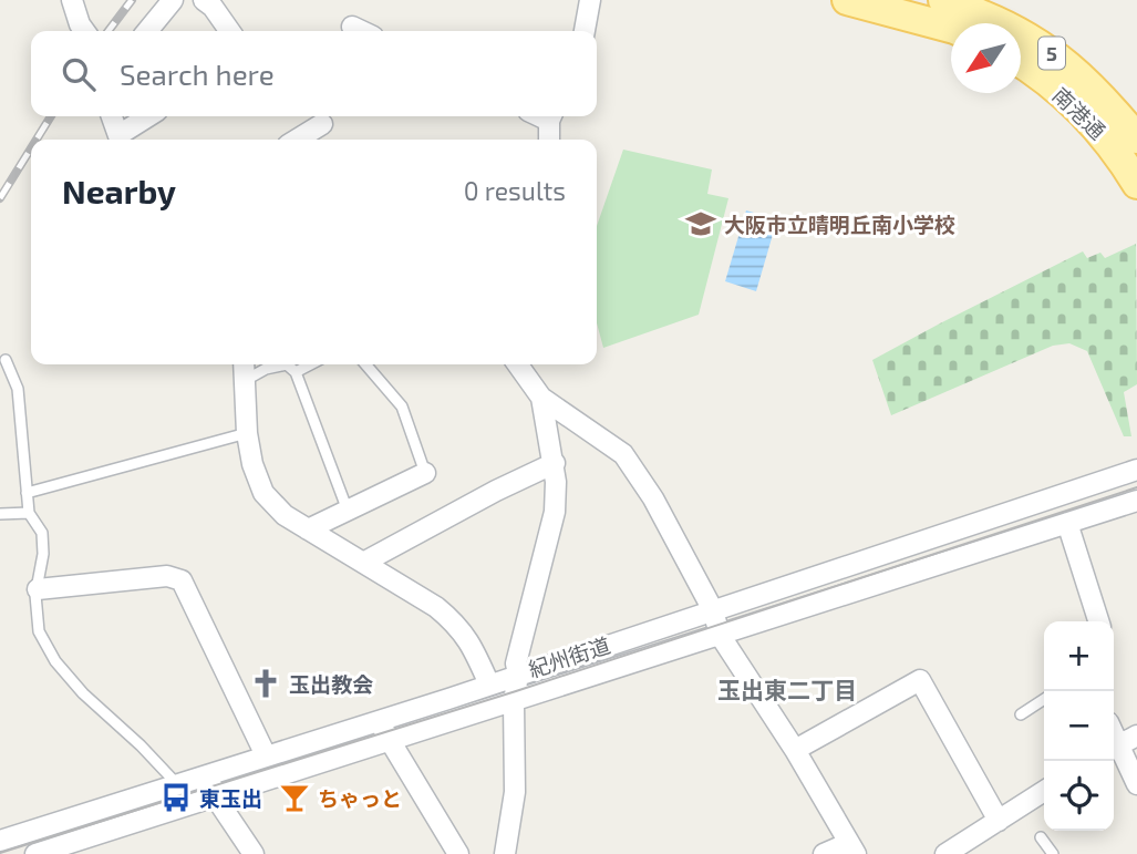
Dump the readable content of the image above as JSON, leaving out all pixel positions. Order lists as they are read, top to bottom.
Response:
{
  "streets": {
    "main road": ["5", "南港通"],
    "street": ["紀州街道"]
  },
  "districts": ["玉出東二丁目"],
  "places": {
    "school or university": ["大阪市立晴明丘南小学校"],
    "church": ["玉出教会"],
    "bus stop": ["東玉出"],
    "bar": ["ちゃっと"]
  },
  "north": "bottom left",
  "page": {
    "search": "Search here",
    "heading": ["Nearby", "0 results"],
    "map_buttons": ["+", "−"]
  }
}
